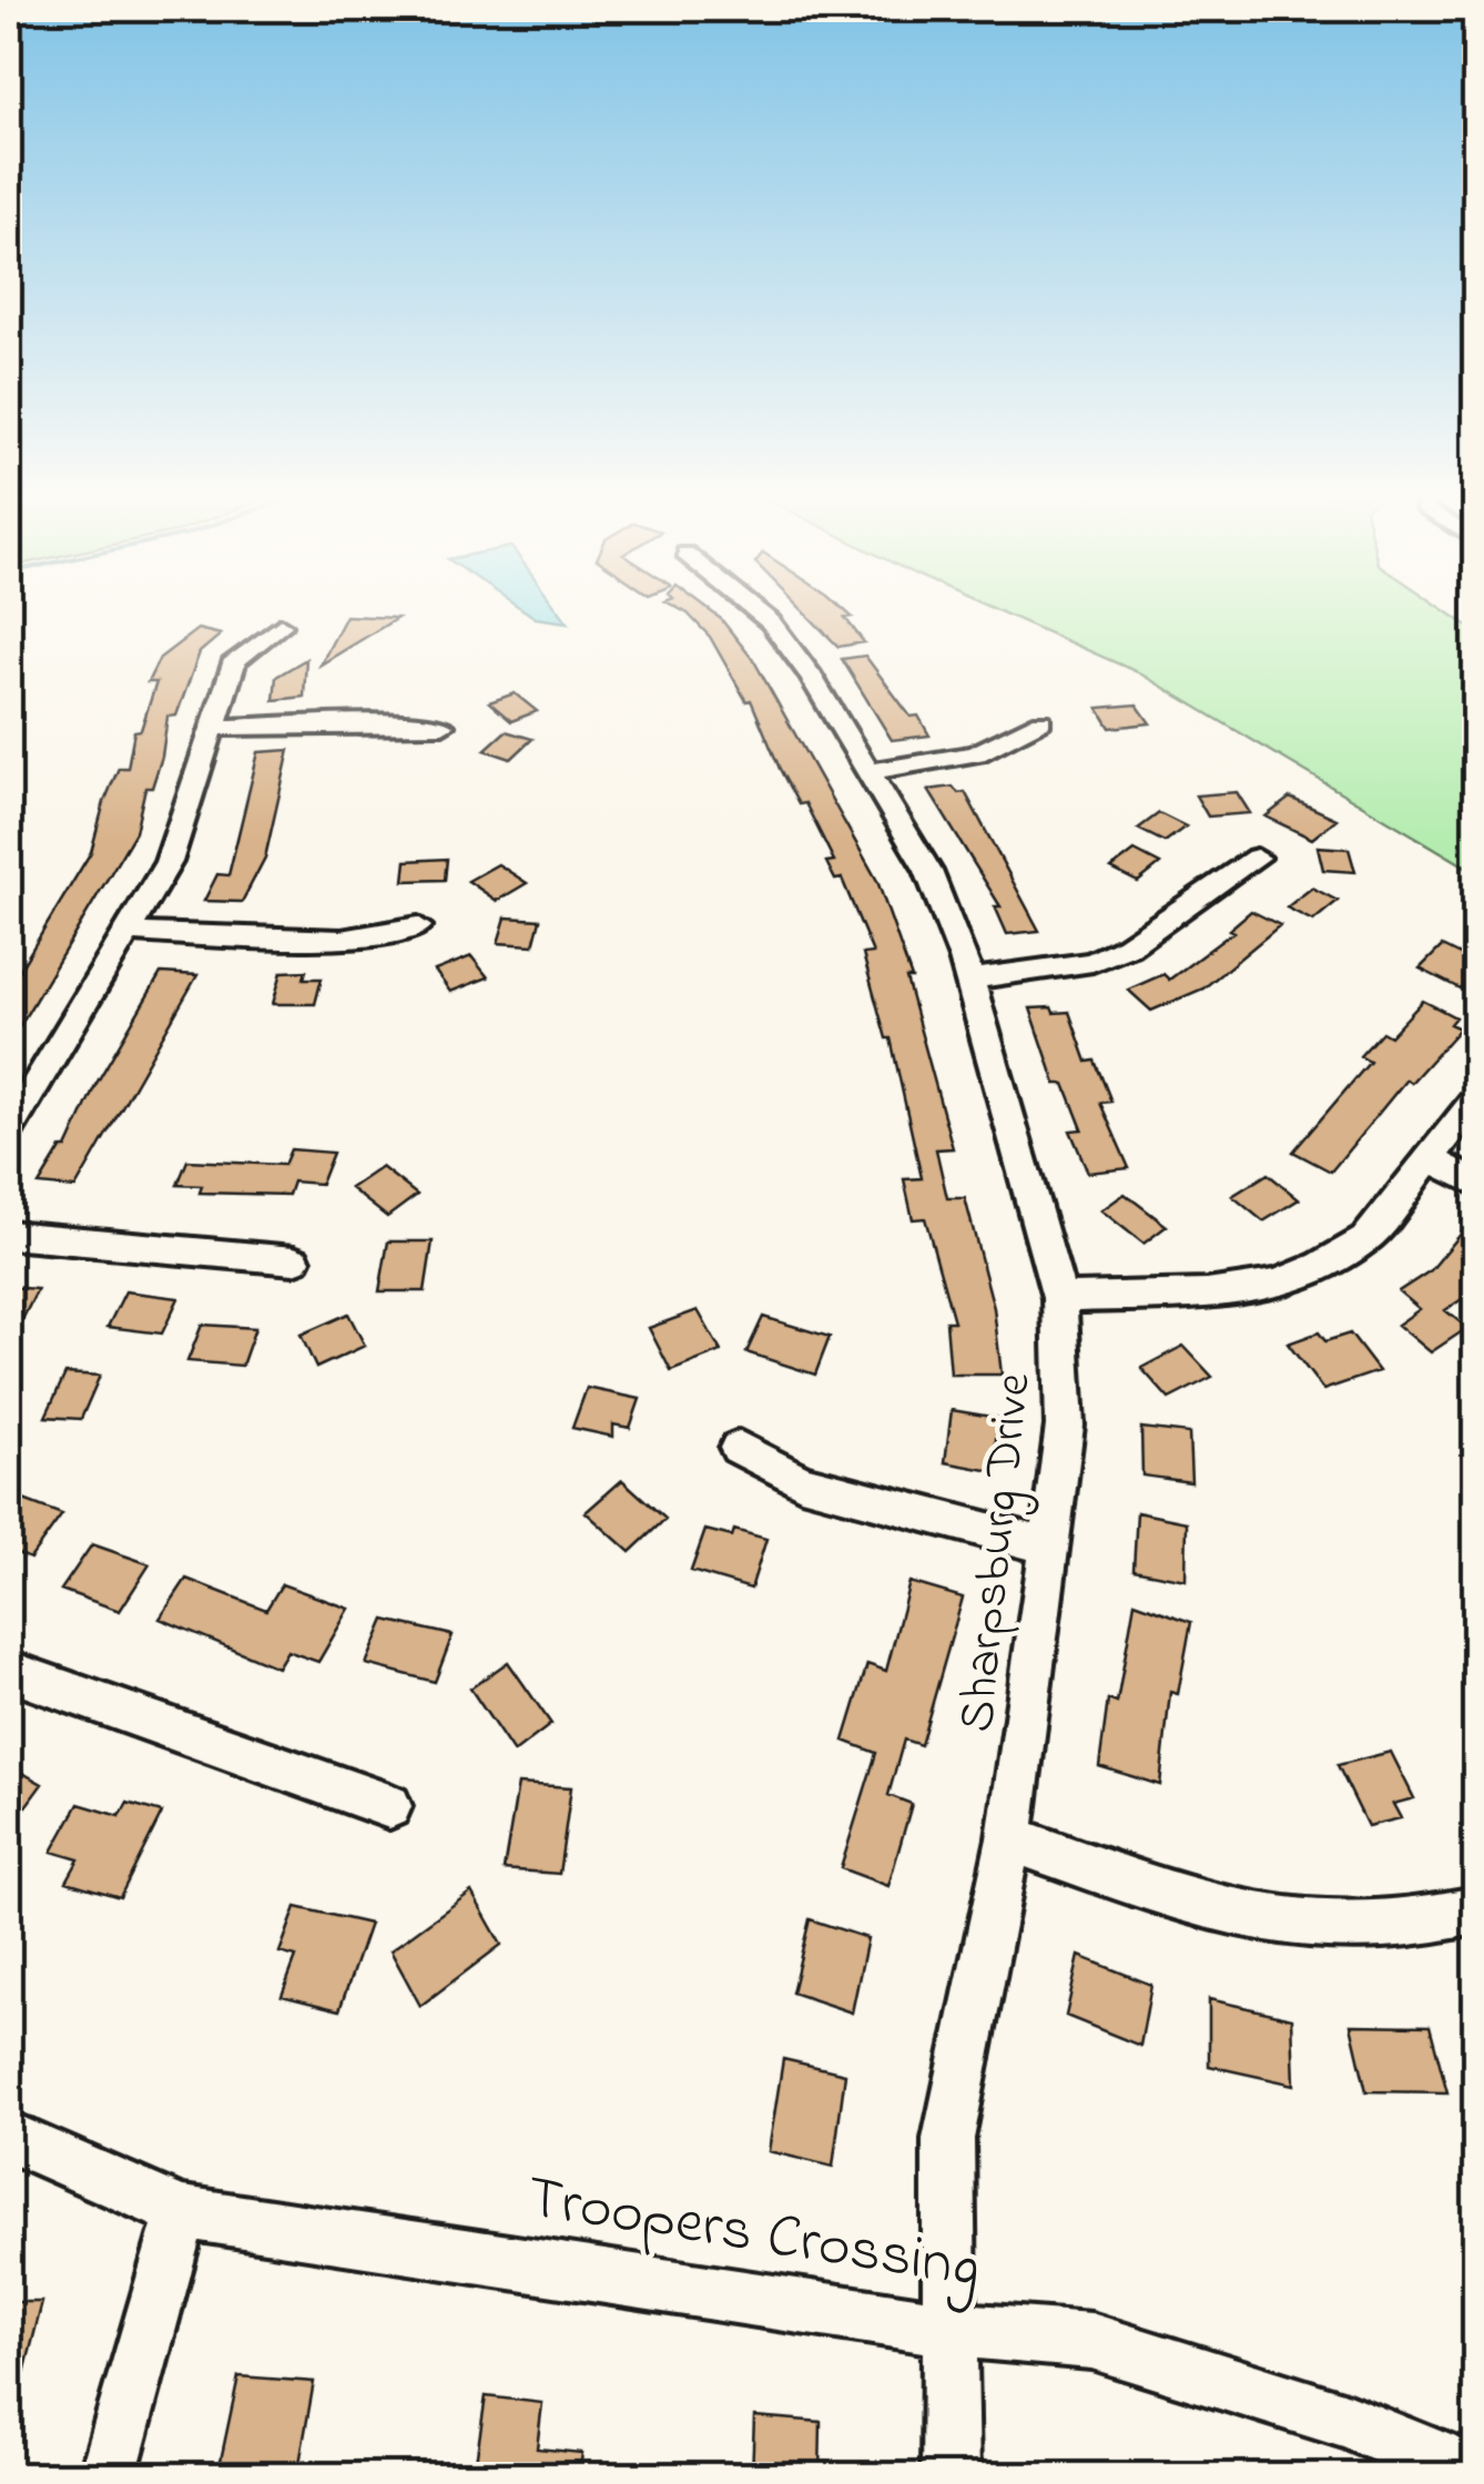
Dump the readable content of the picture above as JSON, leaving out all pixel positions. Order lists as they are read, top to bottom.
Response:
{
  "streets": {
    "street": ["Sharpsburg Drive", "Troopers Crossing"]
  },
  "crossings": [
    ["Sharpsburg Drive", "Troopers Crossing"]
  ]
}
